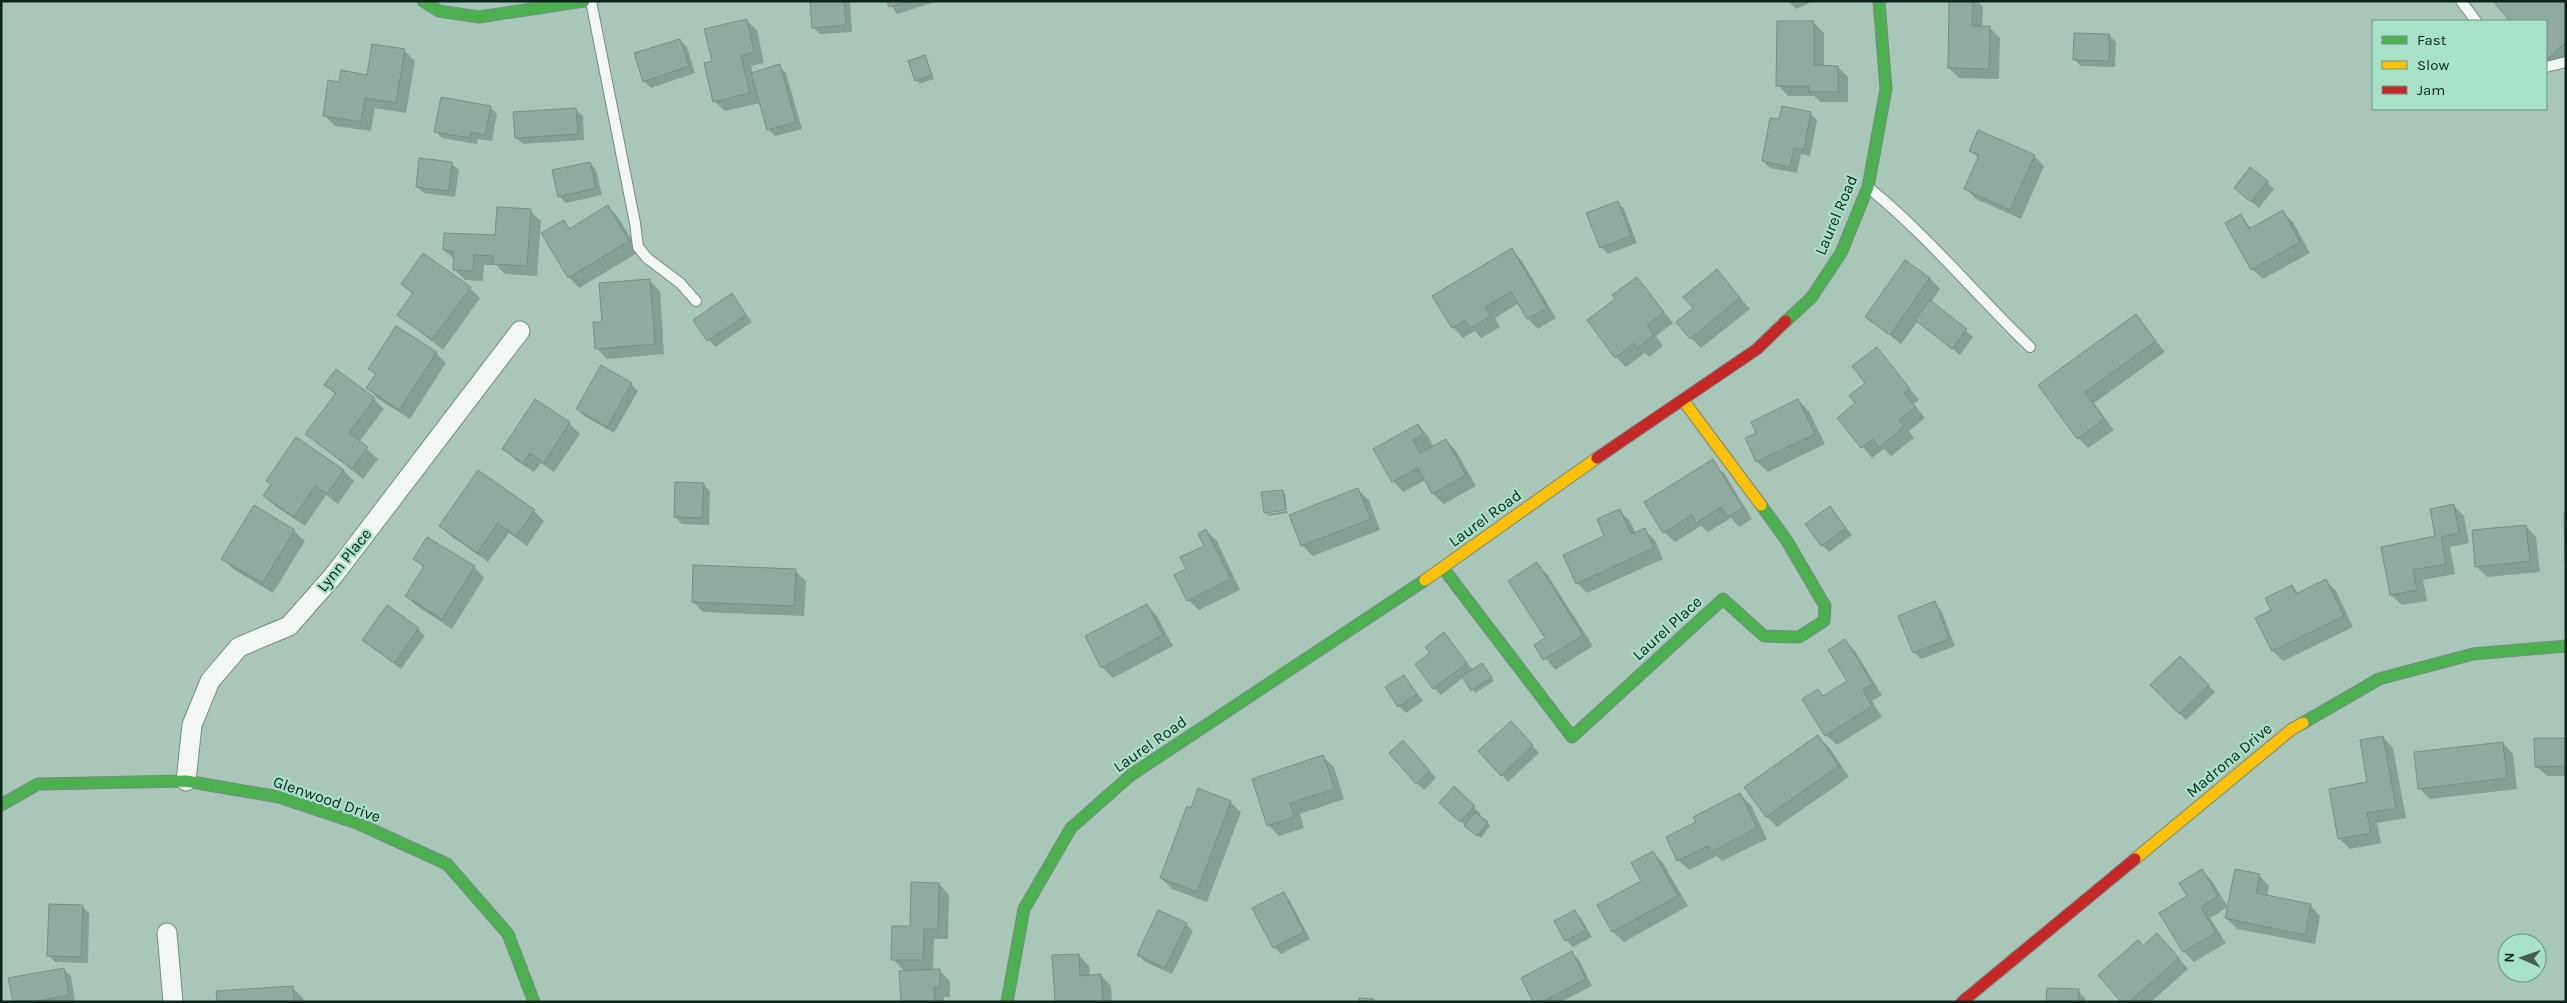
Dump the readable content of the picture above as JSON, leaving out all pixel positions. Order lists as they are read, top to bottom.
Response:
{
  "streets": {
    "street": [
      "Laurel Road",
      "Lynn Place",
      "Laurel Place",
      "Madrona Drive",
      "Glenwood Drive"
    ]
  },
  "crossings": [
    ["Laurel Road", "Laurel Place"],
    ["Lynn Place", "Glenwood Drive"]
  ],
  "legend": ["Fast", "Slow", "Jam"],
  "north": "left"
}
